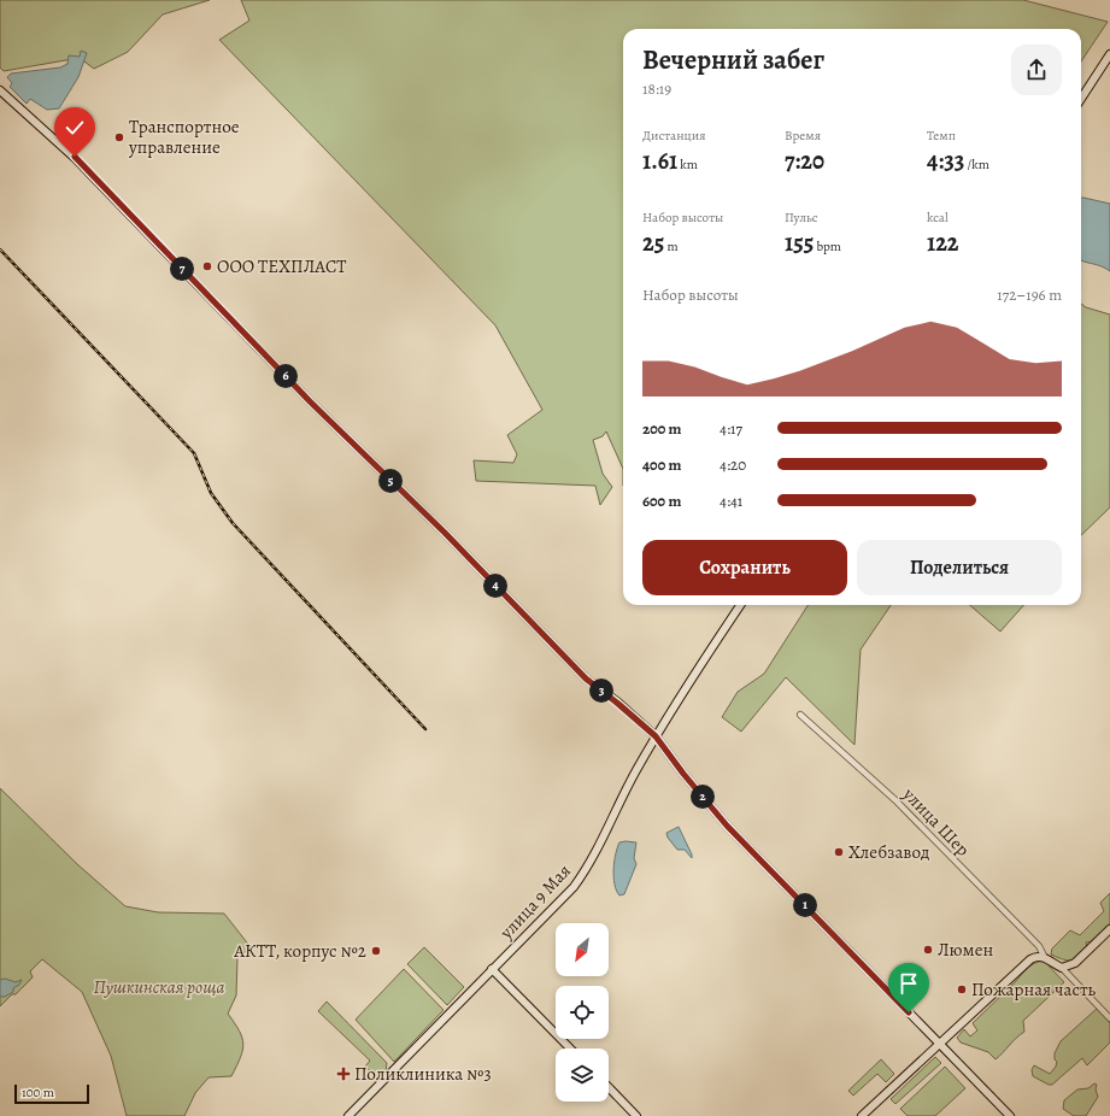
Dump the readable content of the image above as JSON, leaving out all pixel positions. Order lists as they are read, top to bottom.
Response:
{
  "streets": {
    "street": ["улица Шер", "улица 9 Мая"]
  },
  "parks": ["Пушкинская роща"],
  "places": {
    "other": [
      "Транспортное управление",
      "ООО ТЕХПЛАСТ",
      "Хлебзавод",
      "Люмен",
      "АКТТ, корпус №2",
      "Пожарная часть"
    ],
    "health": ["Поликлиника №3"]
  },
  "scale_bar": "100 m",
  "north": "bottom left",
  "page": {
    "heading": ["Вечерний забег", "18:19"],
    "stats": [
      ["Дистанция", "1.61 km"],
      ["Время", "7:20"],
      ["Темп", "4:33 /km"],
      ["Набор высоты", "25 m"],
      ["Пульс", "155 bpm"],
      ["kcal", "122"]
    ],
    "pins": [
      "7",
      "6",
      "5",
      "4",
      "3",
      "2",
      "1"
    ],
    "chart": ["Набор высоты", "172–196 m"],
    "list": [
      {
        "name": "200 m",
        "note": "4:17"
      },
      {
        "name": "400 m",
        "note": "4:20"
      },
      {
        "name": "600 m",
        "note": "4:41"
      }
    ],
    "buttons": ["Сохранить", "Поделиться"],
    "scale": "100 m"
  }
}
